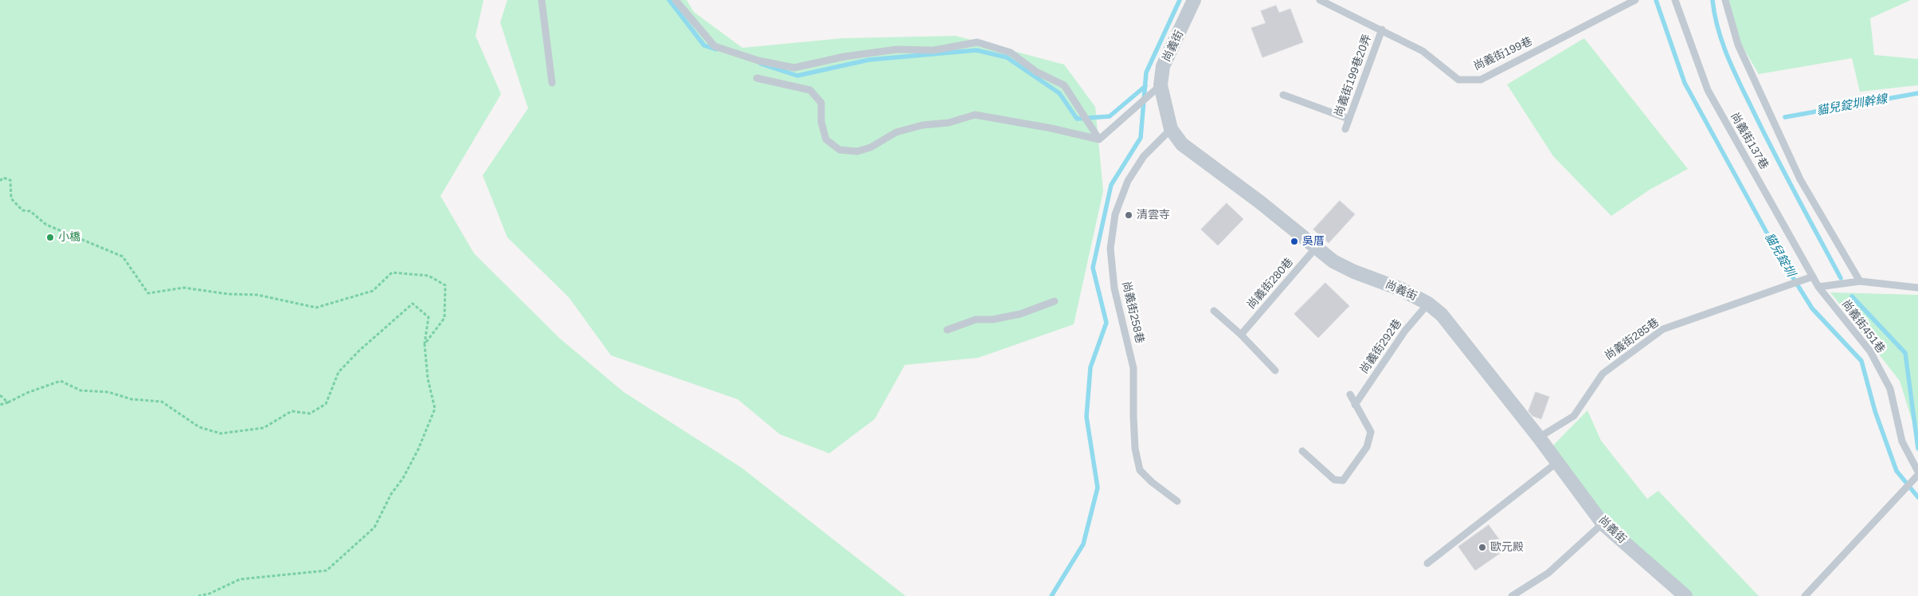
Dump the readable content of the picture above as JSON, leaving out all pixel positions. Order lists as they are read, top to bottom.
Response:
{
  "streets": {
    "street": ["尚義街"],
    "lane": [
      "尚義街199巷",
      "尚義街199巷20弄",
      "尚義街137巷",
      "尚義街280巷",
      "尚義街258巷",
      "尚義街451巷",
      "尚義街285巷",
      "尚義街292巷"
    ]
  },
  "crossings": [
    ["尚義街", "尚義街280巷"],
    ["尚義街", "尚義街258巷"],
    ["尚義街", "尚義街285巷"],
    ["尚義街", "尚義街292巷"],
    ["尚義街199巷", "尚義街199巷20弄"],
    ["尚義街137巷", "尚義街451巷"],
    ["尚義街137巷", "尚義街285巷"]
  ],
  "water": ["貓兒錠圳幹線", "貓兒錠圳"],
  "places": [
    "清雲寺",
    "小橋",
    "吳厝",
    "歐元殿"
  ]
}
